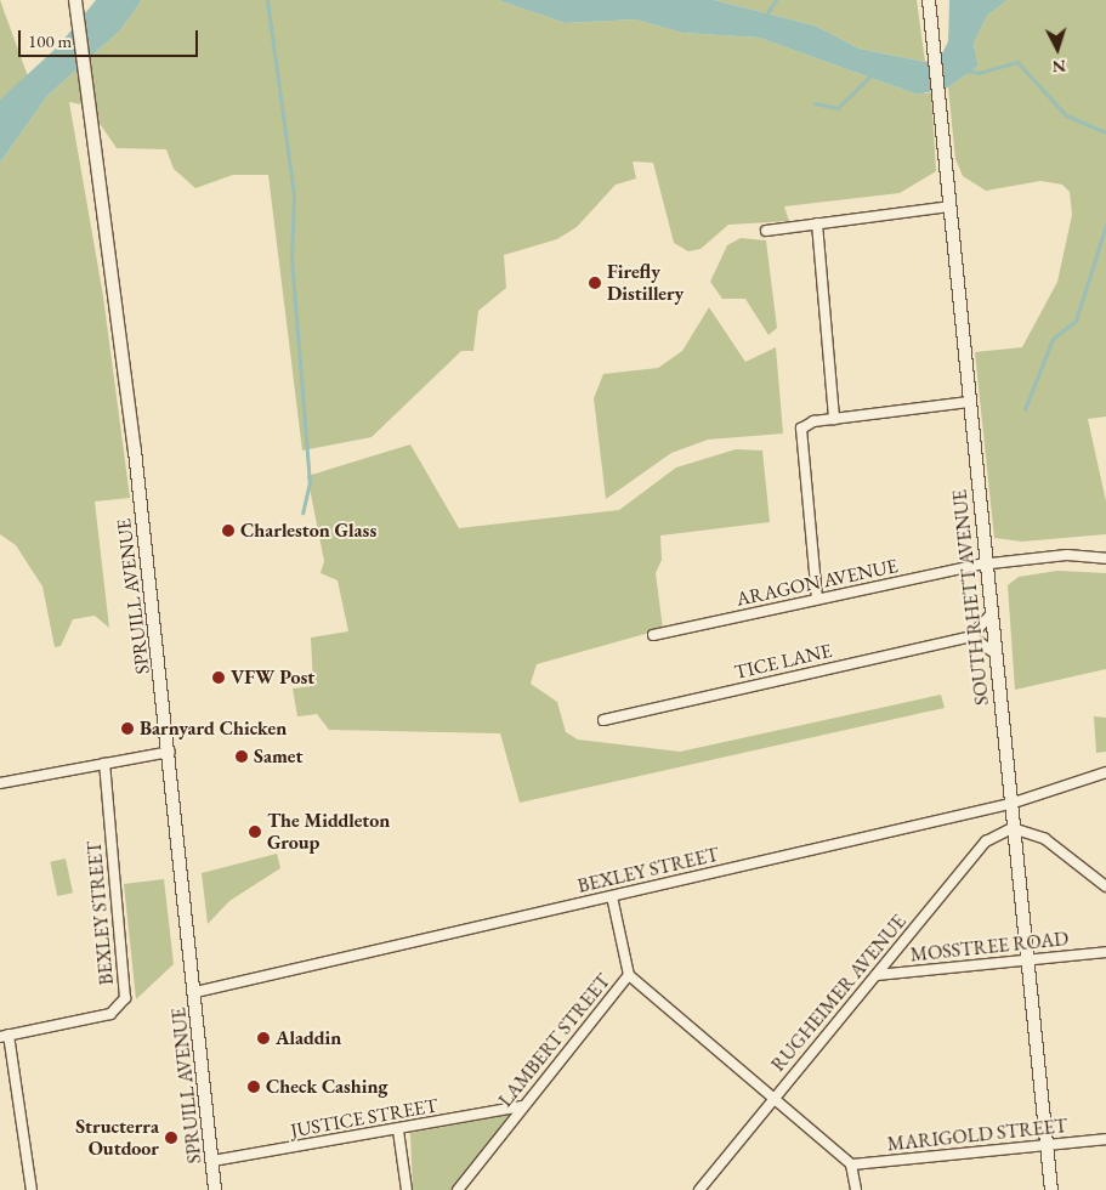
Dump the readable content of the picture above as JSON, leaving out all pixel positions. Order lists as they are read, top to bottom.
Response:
{
  "streets": {
    "street": [
      "ARAGON AVENUE",
      "SPRUILL AVENUE",
      "SOUTH RHETT AVENUE",
      "TICE LANE",
      "BEXLEY STREET",
      "MOSSTREE ROAD",
      "RUGHEIMER AVENUE",
      "LAMBERT STREET",
      "JUSTICE STREET",
      "MARIGOLD STREET"
    ]
  },
  "crossings": [
    ["ARAGON AVENUE", "SOUTH RHETT AVENUE"],
    ["SPRUILL AVENUE", "BEXLEY STREET"],
    ["SPRUILL AVENUE", "JUSTICE STREET"],
    ["SOUTH RHETT AVENUE", "BEXLEY STREET"],
    ["SOUTH RHETT AVENUE", "MOSSTREE ROAD"],
    ["SOUTH RHETT AVENUE", "RUGHEIMER AVENUE"],
    ["SOUTH RHETT AVENUE", "MARIGOLD STREET"],
    ["BEXLEY STREET", "LAMBERT STREET"],
    ["MOSSTREE ROAD", "RUGHEIMER AVENUE"],
    ["LAMBERT STREET", "JUSTICE STREET"]
  ],
  "places": [
    "Firefly Distillery",
    "Charleston Glass",
    "VFW Post",
    "Barnyard Chicken",
    "Samet",
    "The Middleton Group",
    "Aladdin",
    "Check Cashing",
    "Structerra Outdoor"
  ],
  "scale_bar": "100 m",
  "north": "bottom"
}
